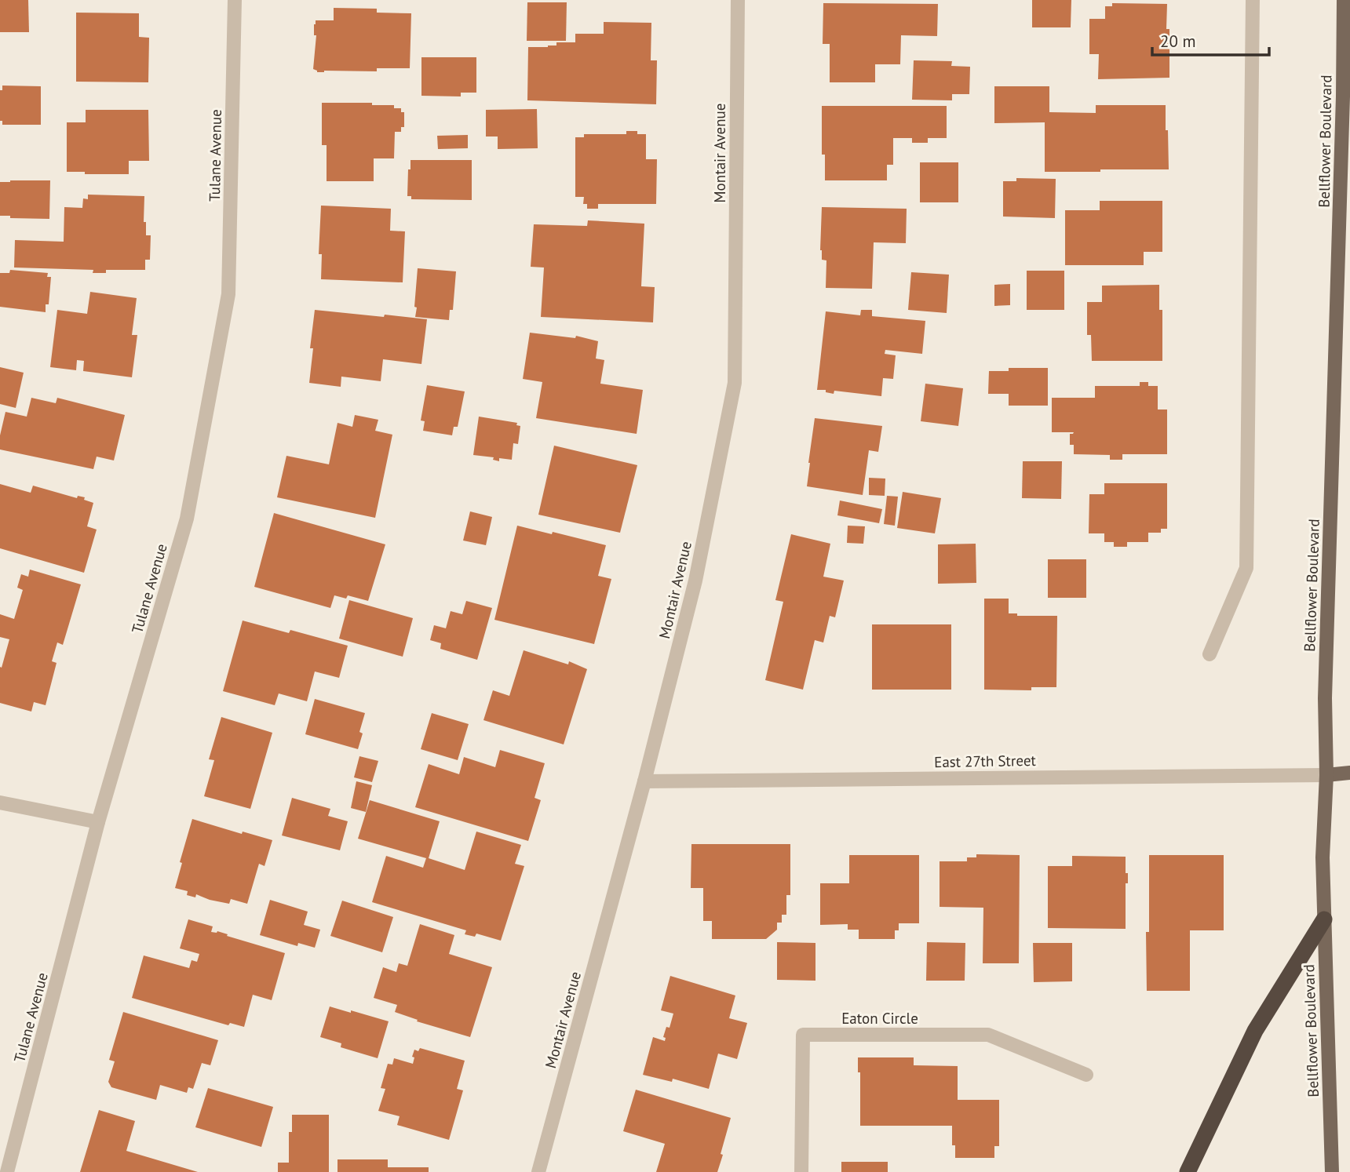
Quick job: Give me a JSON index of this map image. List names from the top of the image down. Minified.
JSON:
{"streets":{"main road":["Bellflower Boulevard"],"street":["Montair Avenue","Tulane Avenue","East 27th Street","Eaton Circle"]},"crossings":[["Bellflower Boulevard","East 27th Street"],["Montair Avenue","East 27th Street"]],"scale_bar":"20 m"}
